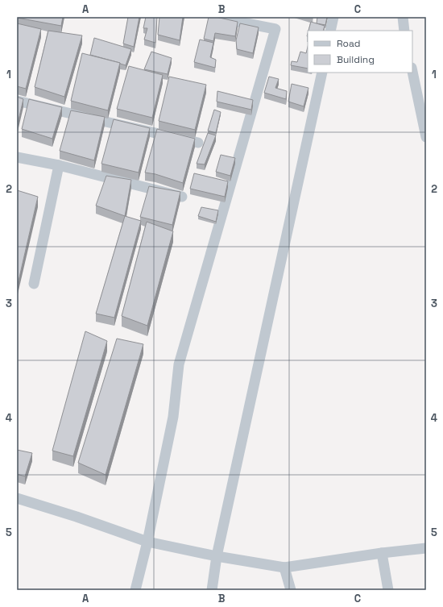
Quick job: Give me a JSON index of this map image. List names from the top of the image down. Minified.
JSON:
{"legend":["Road","Building"],"grid":{"columns":["A","B","C"],"rows":["1","2","3","4","5"]}}
